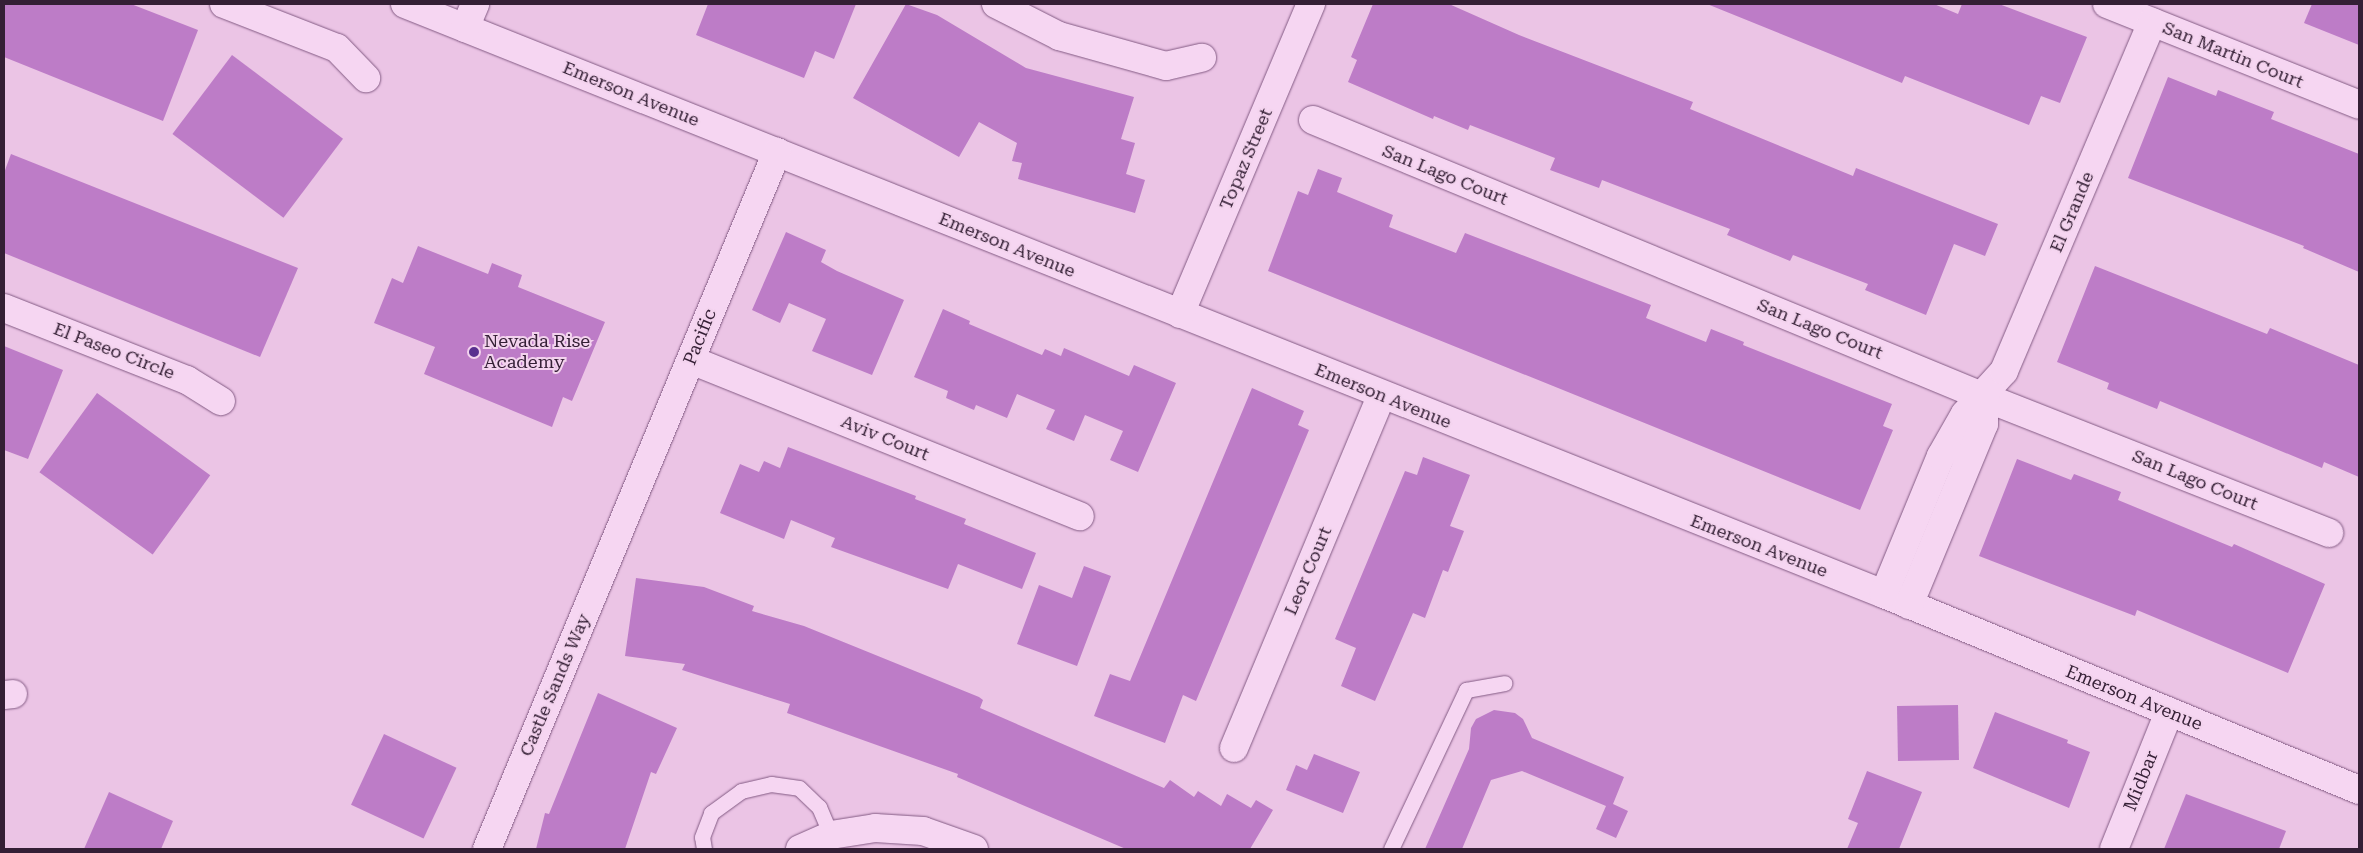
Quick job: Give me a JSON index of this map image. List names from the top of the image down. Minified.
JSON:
{"streets":{"street":["San Martin Court","Emerson Avenue","Topaz Street","San Lago Court","El Grande","Pacific","El Paseo Circle","Aviv Court","Leor Court","Castle Sands Way","Midbar"]},"crossings":[["San Martin Court","El Grande"],["Emerson Avenue","Topaz Street"],["Emerson Avenue","El Grande"],["Emerson Avenue","Pacific"],["Emerson Avenue","Leor Court"],["Emerson Avenue","Midbar"],["San Lago Court","El Grande"],["Pacific","Aviv Court"],["Pacific","Castle Sands Way"]],"places":["Nevada Rise Academy"]}
